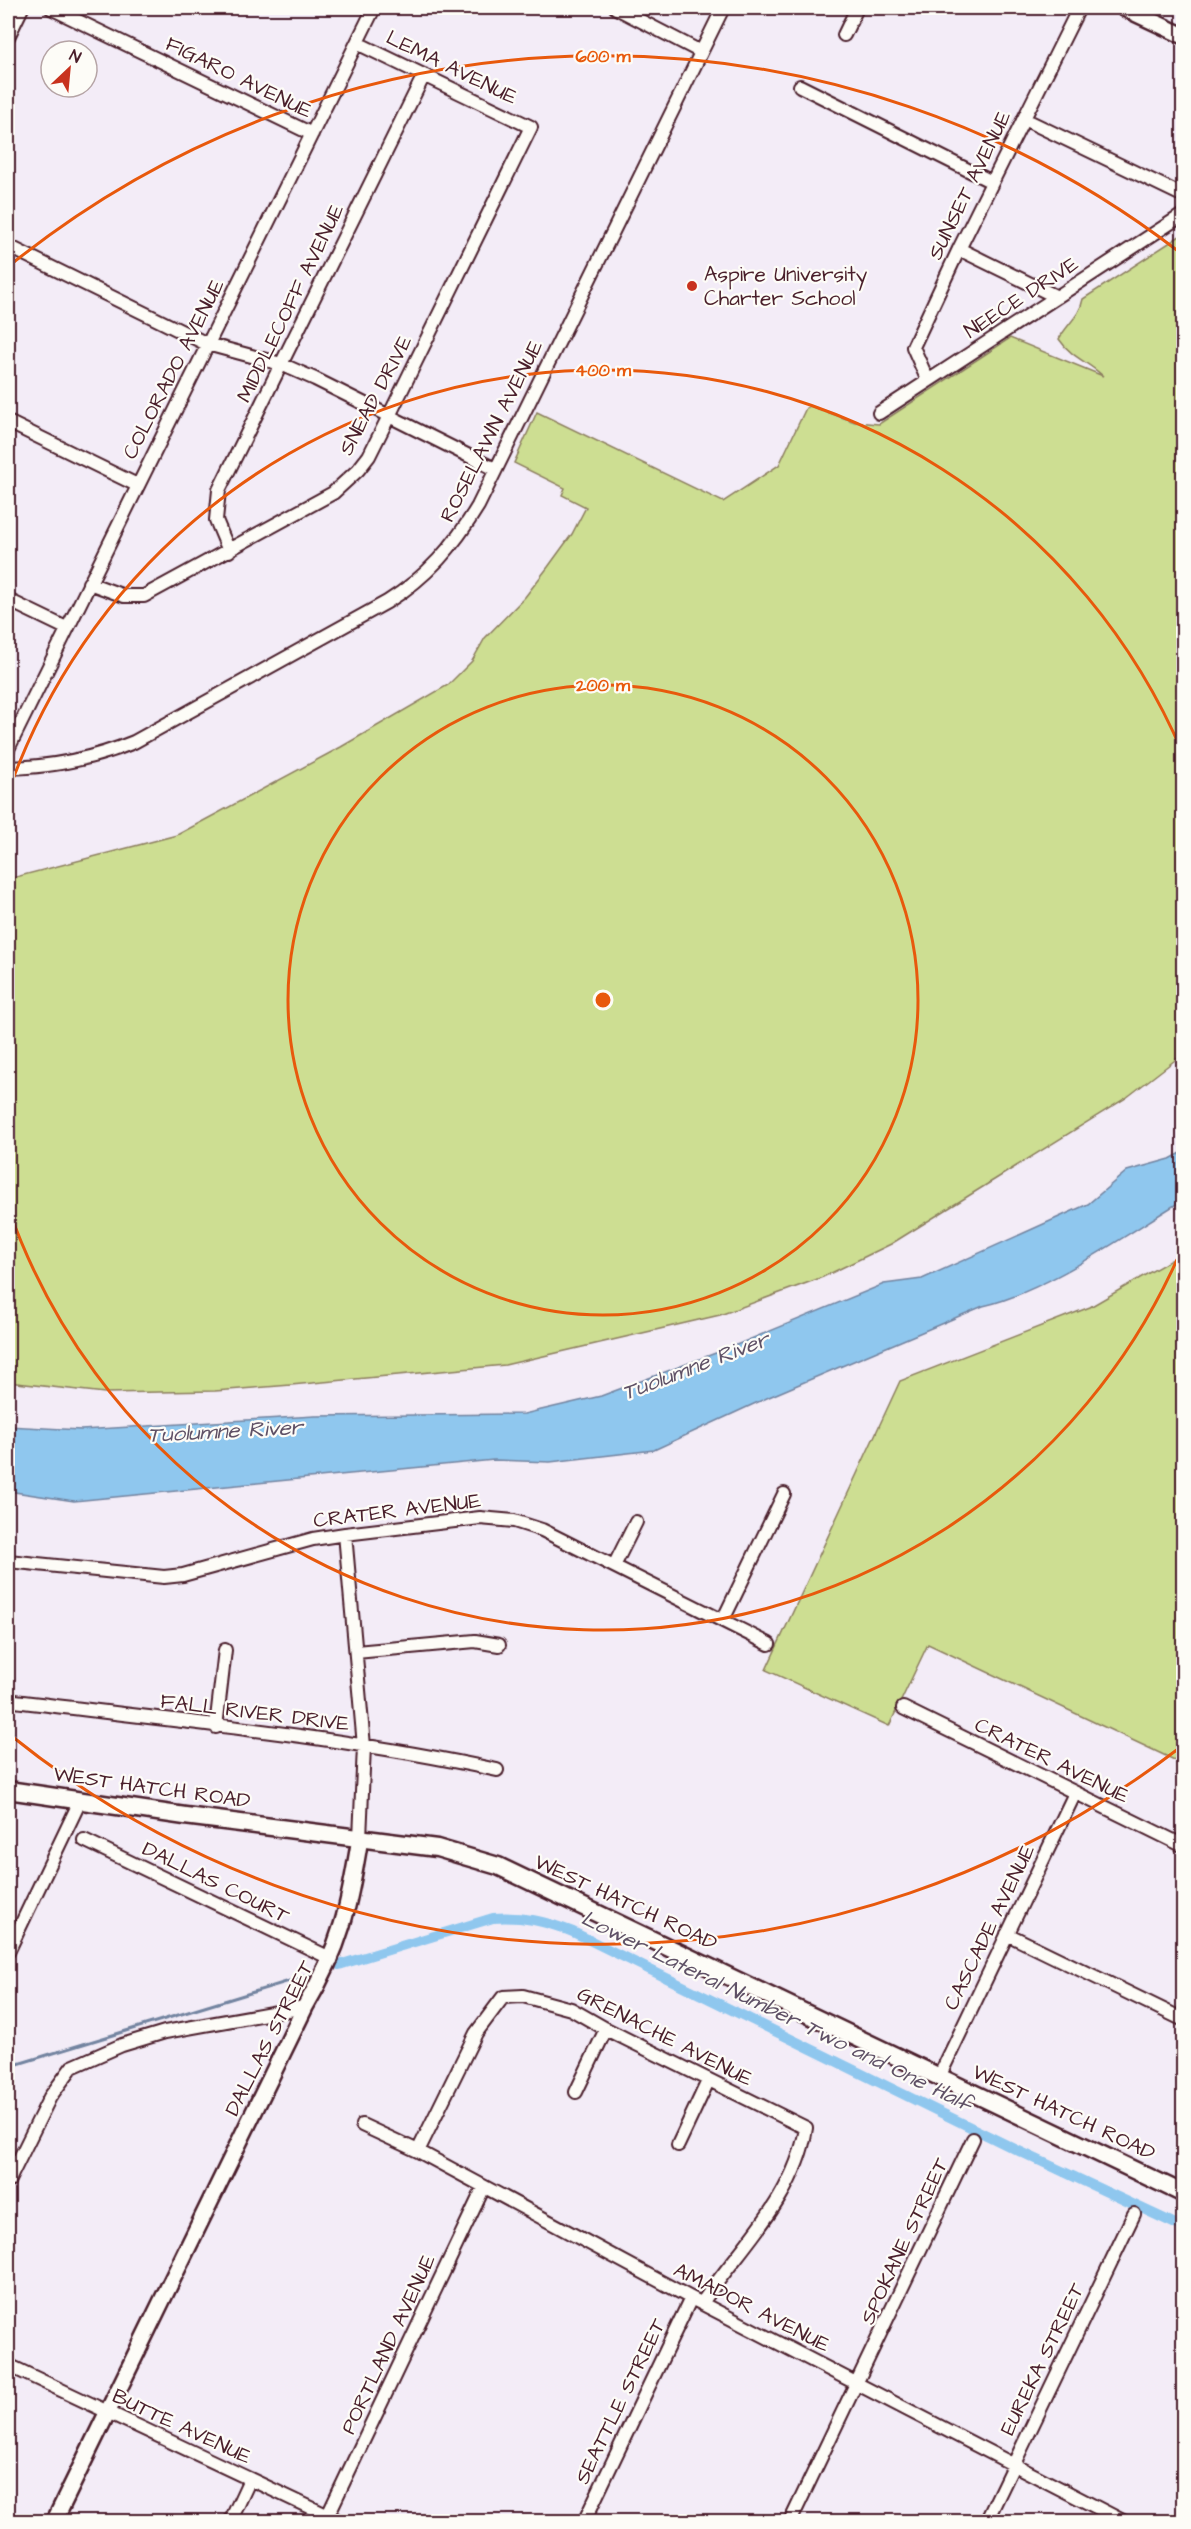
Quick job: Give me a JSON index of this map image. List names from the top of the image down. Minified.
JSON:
{"streets":{"main road":["WEST HATCH ROAD"],"street":["LEMA AVENUE","FIGARO AVENUE","SUNSET AVENUE","NEECE DRIVE","MIDDLECOFF AVENUE","COLORADO AVENUE","SNEAD DRIVE","ROSELAWN AVENUE","CRATER AVENUE","FALL RIVER DRIVE","DALLAS COURT","CASCADE AVENUE","GRENACHE AVENUE","DALLAS STREET","SPOKANE STREET","AMADOR AVENUE","PORTLAND AVENUE","EUREKA STREET","SEATTLE STREET","BUTTE AVENUE"]},"crossings":[["LEMA AVENUE","MIDDLECOFF AVENUE"],["LEMA AVENUE","COLORADO AVENUE"],["LEMA AVENUE","SNEAD DRIVE"],["FIGARO AVENUE","COLORADO AVENUE"],["SUNSET AVENUE","NEECE DRIVE"],["MIDDLECOFF AVENUE","SNEAD DRIVE"],["COLORADO AVENUE","SNEAD DRIVE"],["CRATER AVENUE","CASCADE AVENUE"],["CRATER AVENUE","DALLAS STREET"],["FALL RIVER DRIVE","DALLAS STREET"],["WEST HATCH ROAD","CASCADE AVENUE"],["WEST HATCH ROAD","DALLAS STREET"],["DALLAS COURT","DALLAS STREET"],["GRENACHE AVENUE","AMADOR AVENUE"],["GRENACHE AVENUE","SEATTLE STREET"],["DALLAS STREET","BUTTE AVENUE"],["SPOKANE STREET","AMADOR AVENUE"],["AMADOR AVENUE","PORTLAND AVENUE"],["AMADOR AVENUE","EUREKA STREET"],["AMADOR AVENUE","SEATTLE STREET"],["PORTLAND AVENUE","BUTTE AVENUE"]],"water":["Tuolumne River","Lower Lateral Number Two and One Half"],"places":["Aspire University Charter School"],"north":"top right","rings":["600 m","400 m","200 m"]}
